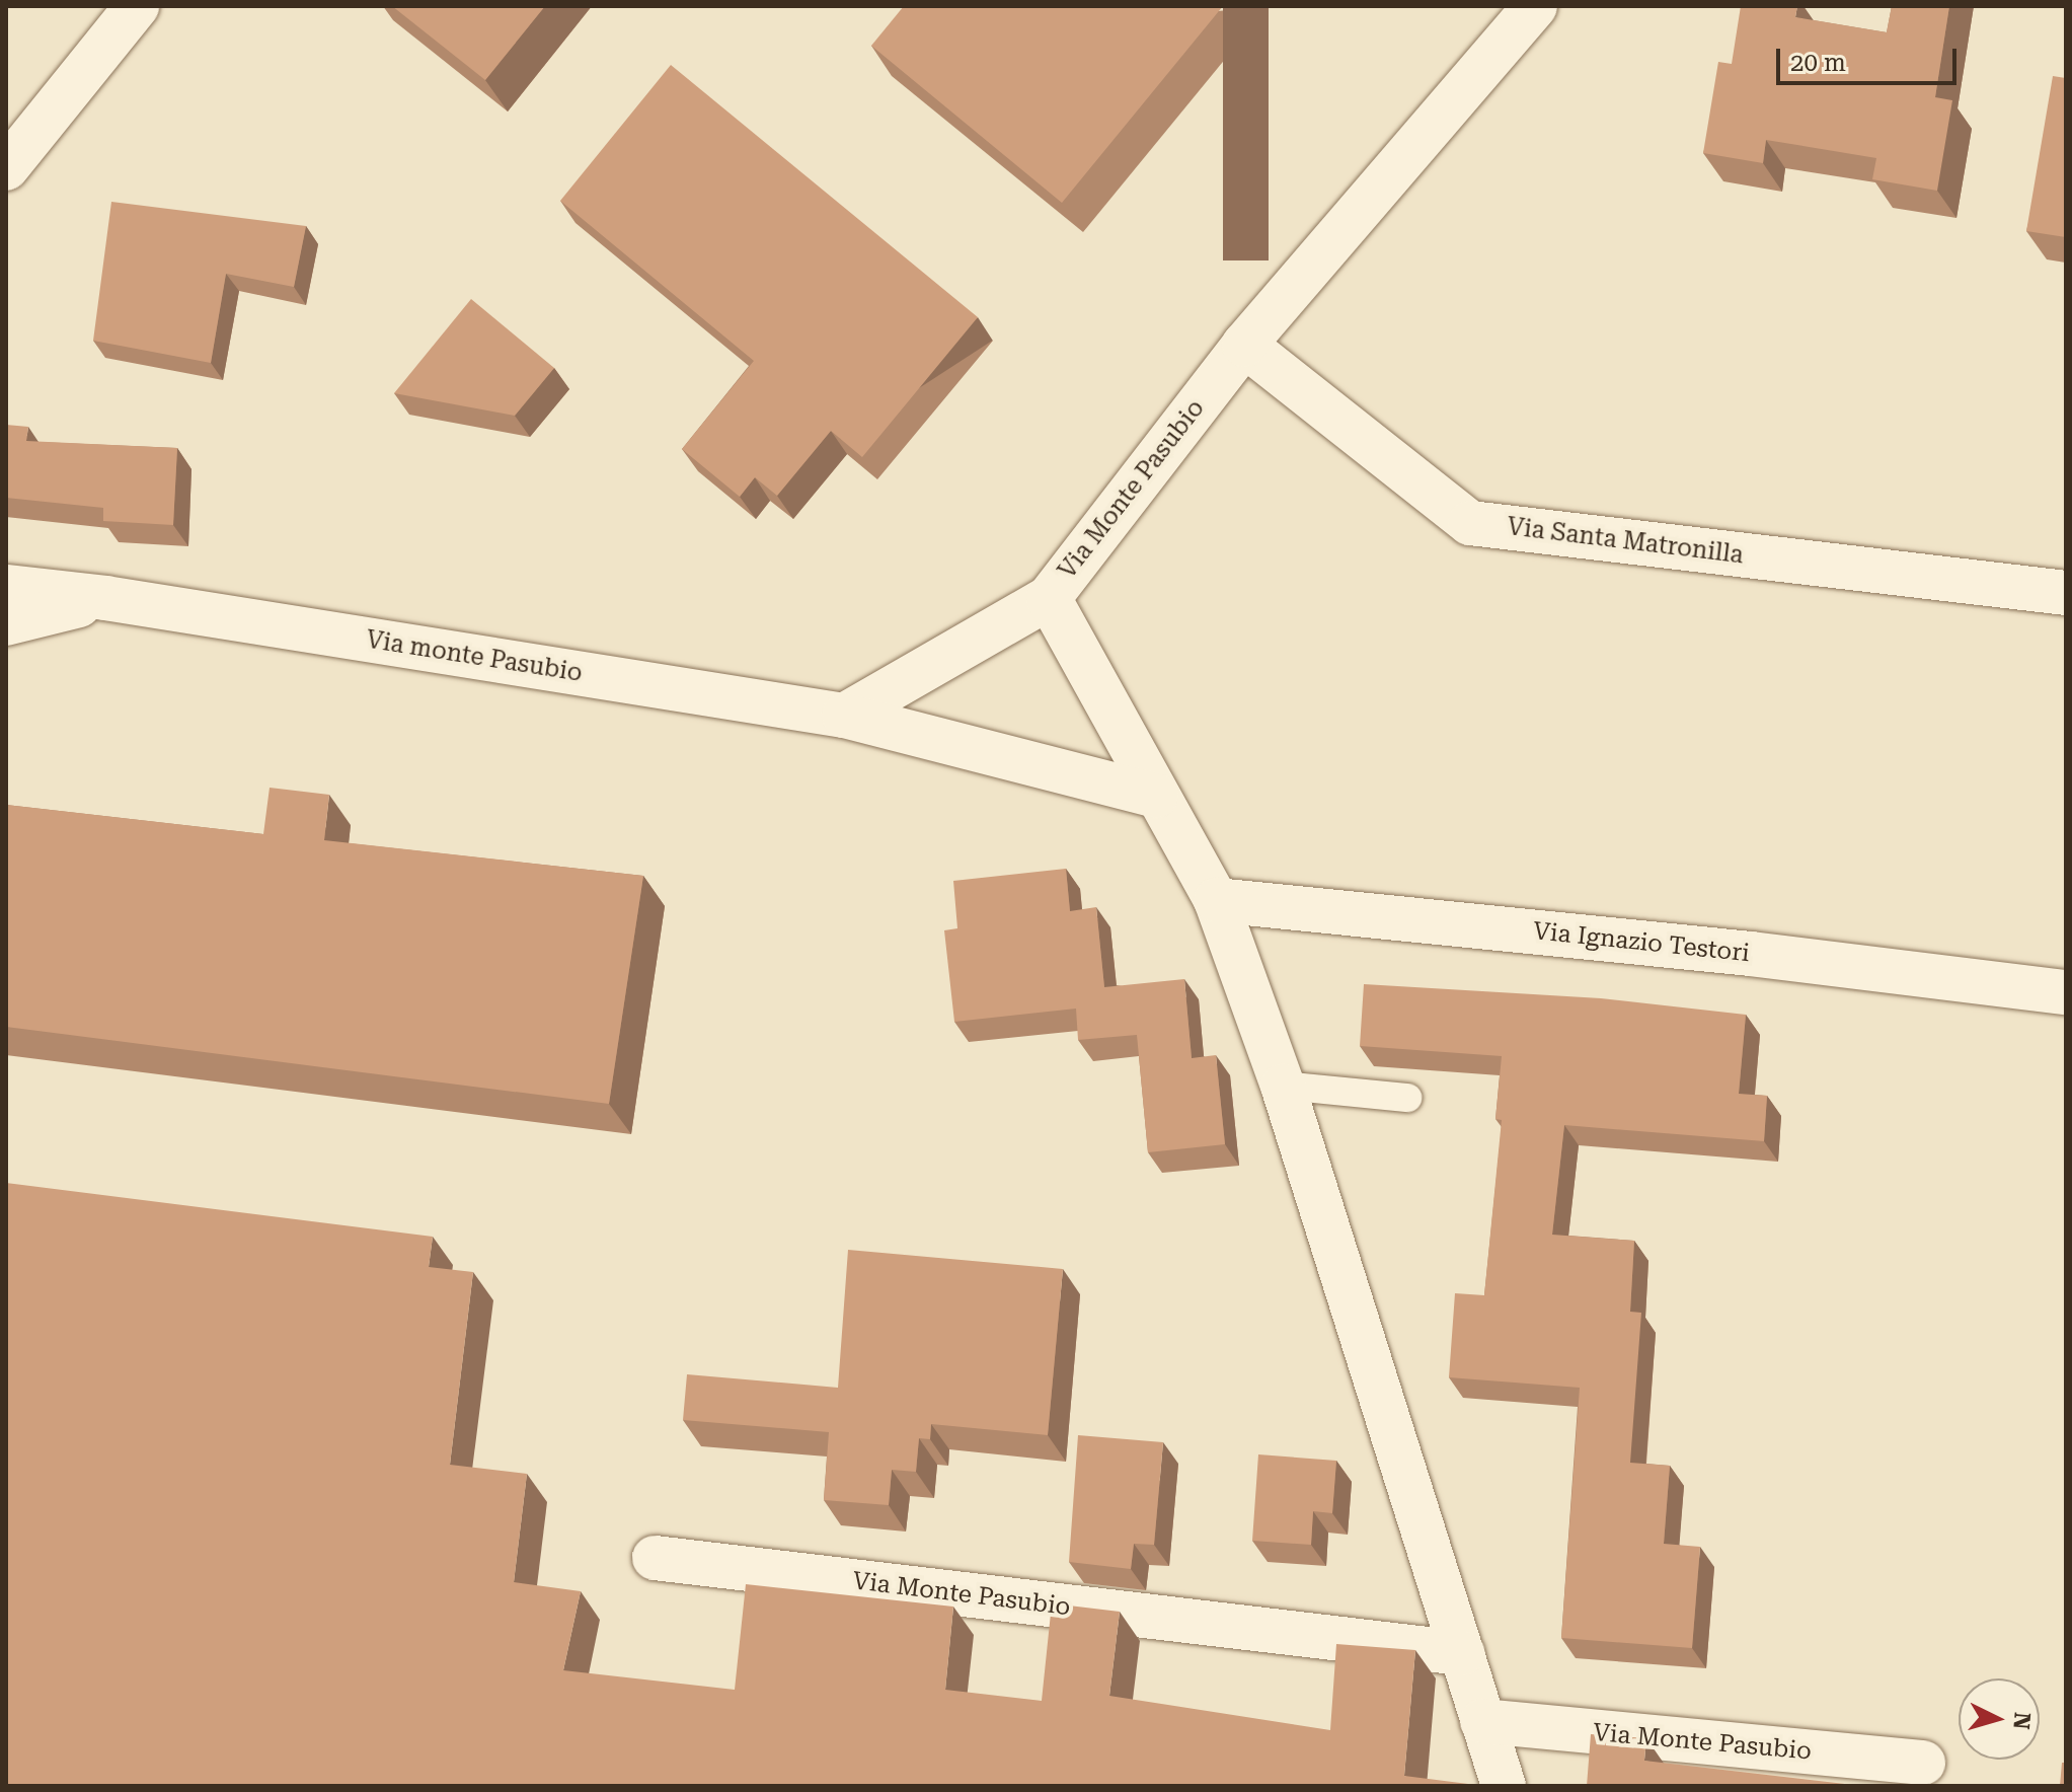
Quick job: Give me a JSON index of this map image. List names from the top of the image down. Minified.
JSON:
{"streets":{"street":["Via Monte Pasubio","Via Santa Matronilla","Via monte Pasubio","Via Ignazio Testori"]},"crossings":[["Via Monte Pasubio","Via Santa Matronilla"],["Via Monte Pasubio","Via monte Pasubio"],["Via Monte Pasubio","Via Ignazio Testori"]],"scale_bar":"20 m","north":"right"}
